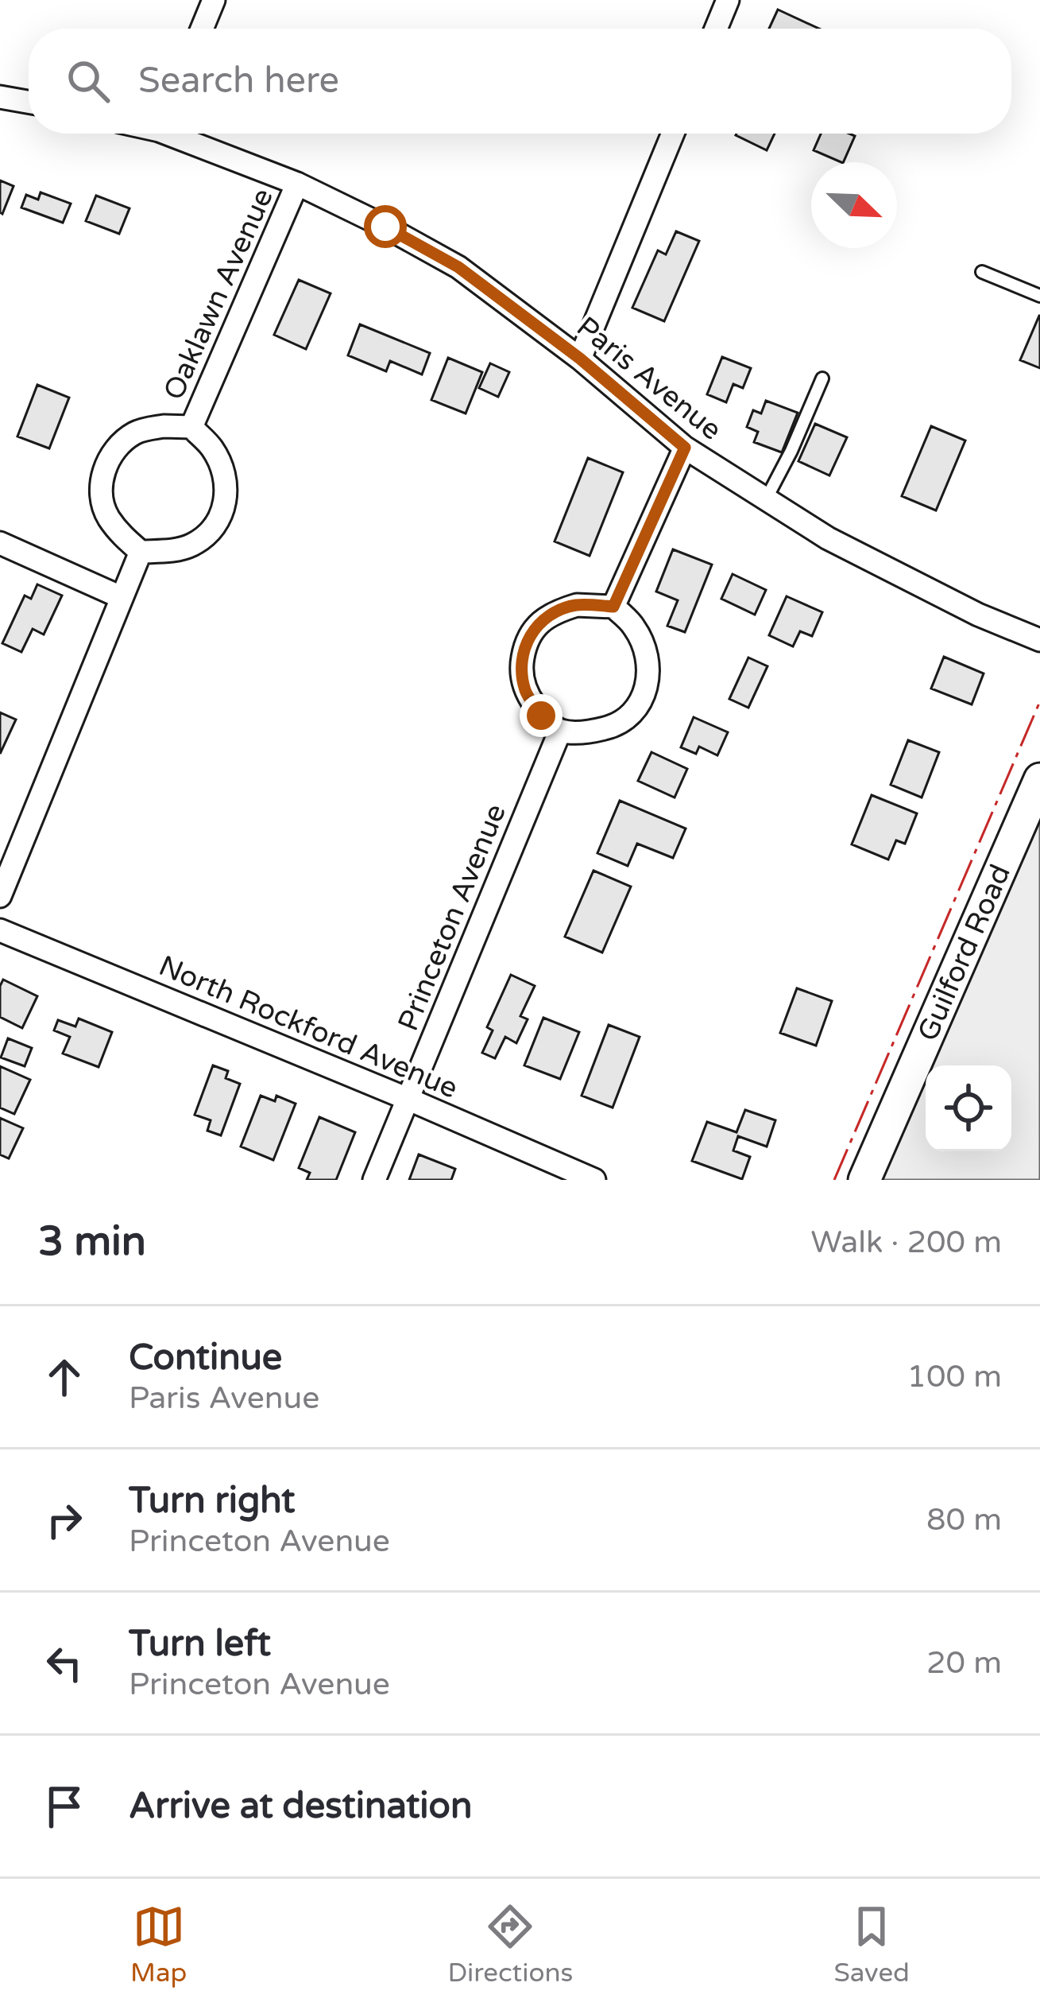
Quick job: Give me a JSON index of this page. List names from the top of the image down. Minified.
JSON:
{"streets":{"street":["Oaklawn Avenue","Paris Avenue","Princeton Avenue","Guilford Road","North Rockford Avenue"]},"crossings":[["Oaklawn Avenue","Paris Avenue"],["Princeton Avenue","North Rockford Avenue"]],"north":"bottom right","page":{"search":"Search here","heading":["3 min","Walk · 200 m"],"list":[["Continue","Paris Avenue","100 m"],["Turn right","Princeton Avenue","80 m"],["Turn left","Princeton Avenue","20 m"],"Arrive at destination"],"nav":["Map","Directions","Saved"]}}
